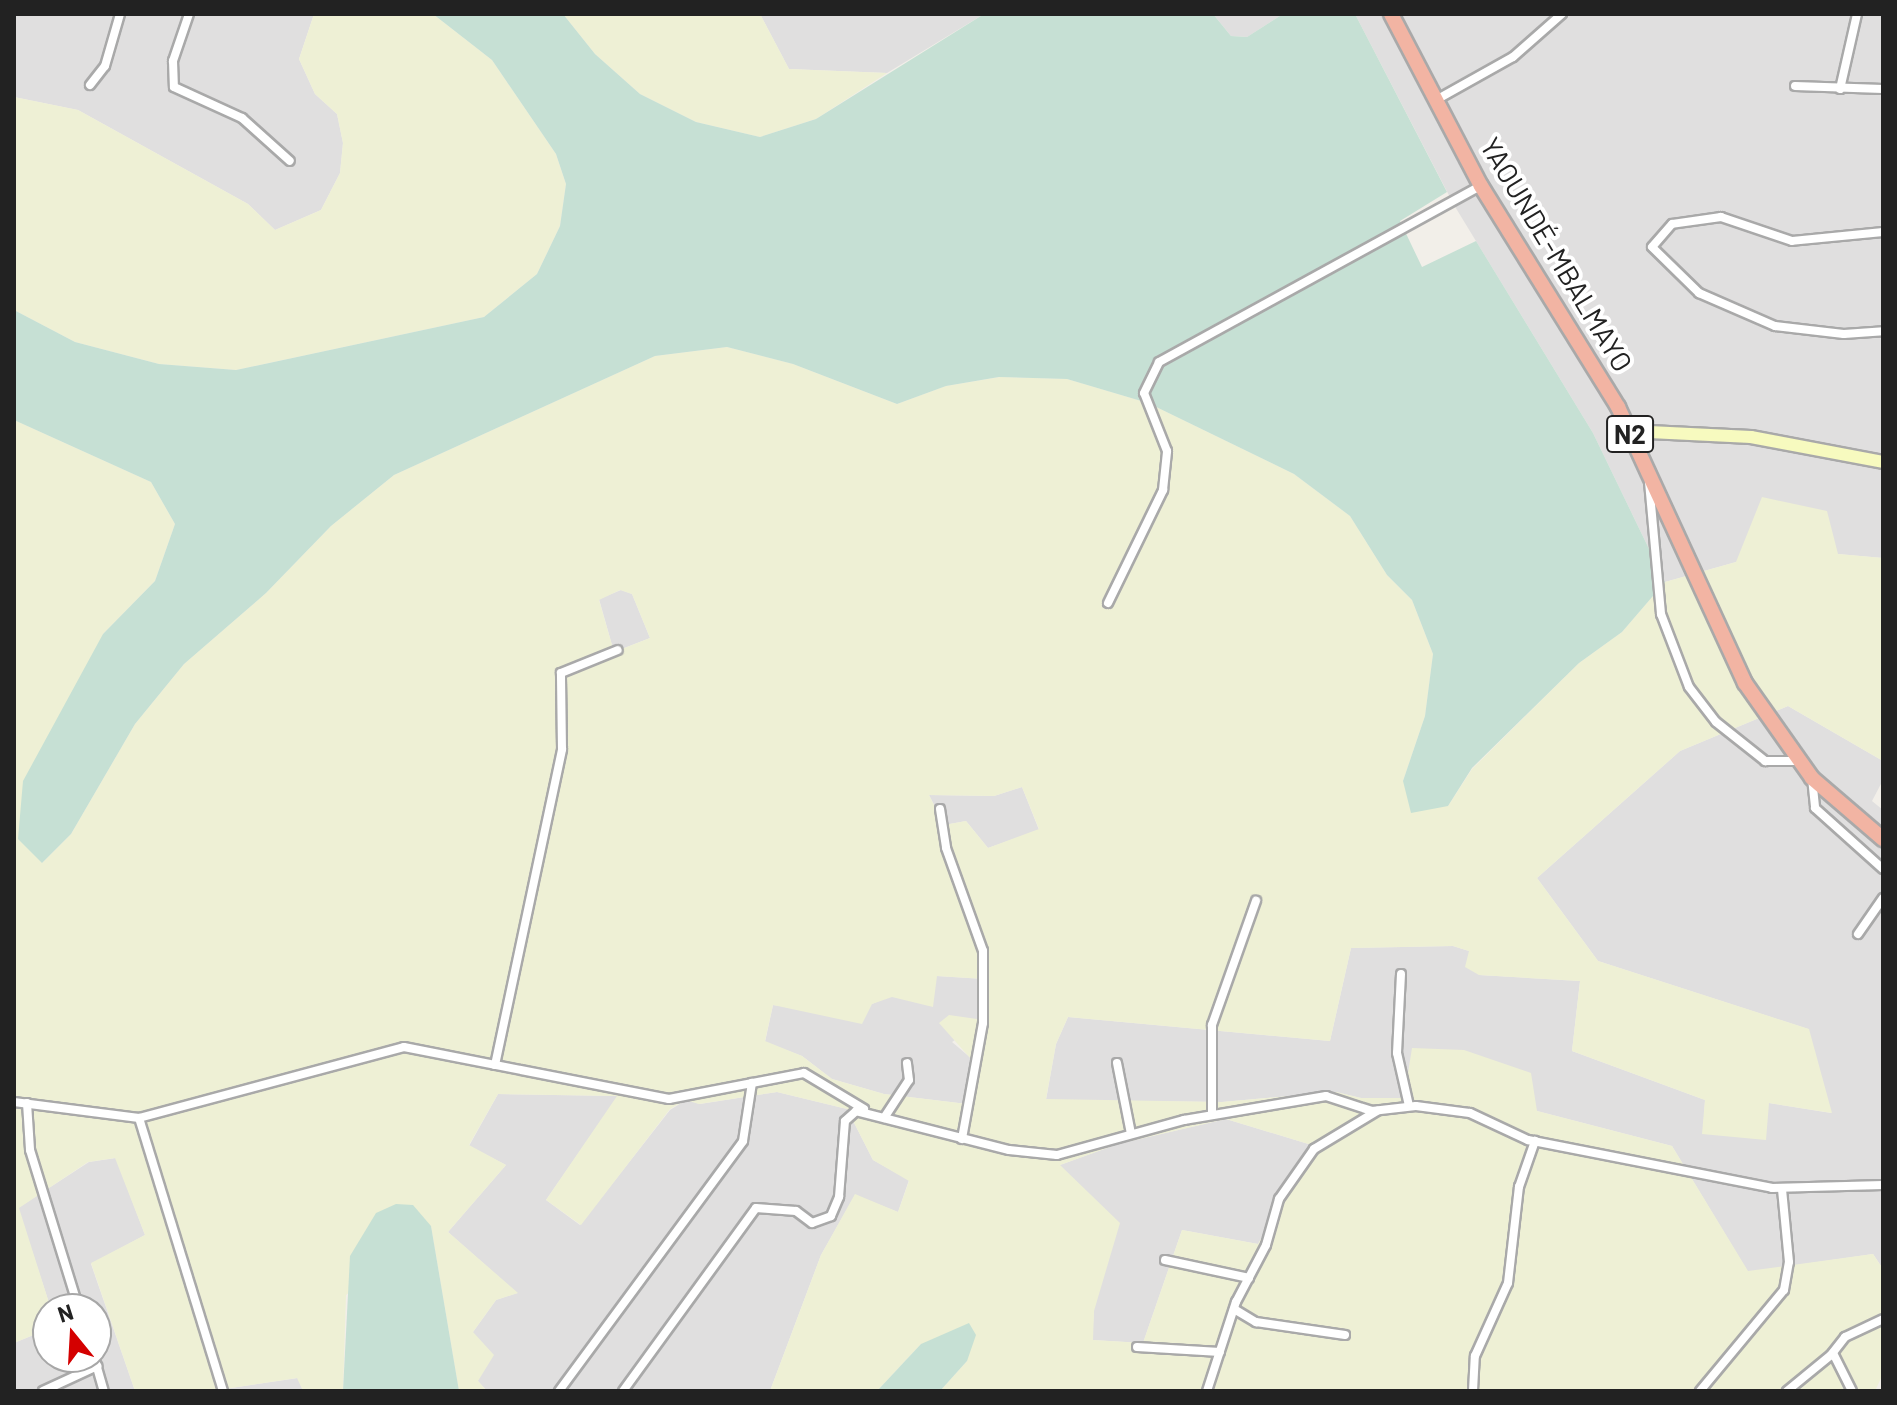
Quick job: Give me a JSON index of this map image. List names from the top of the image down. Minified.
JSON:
{"streets":{"highway":["YAOUNDÉ-MBALMAYO","N2"]},"north":"top"}
